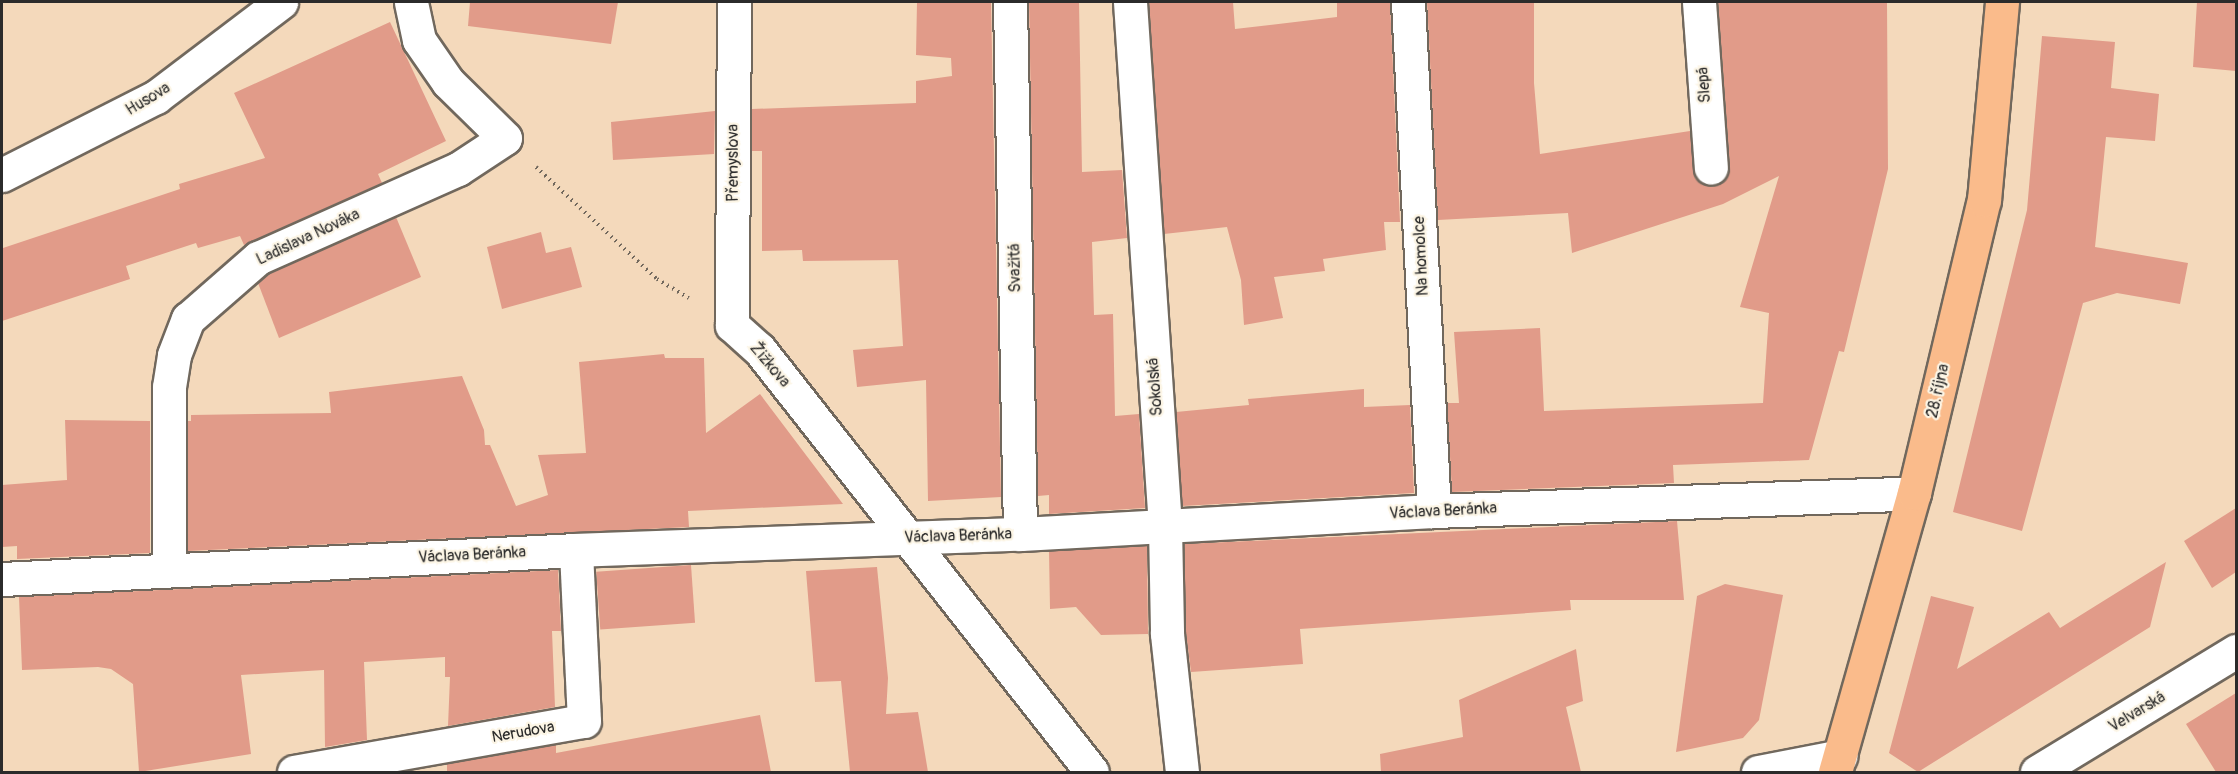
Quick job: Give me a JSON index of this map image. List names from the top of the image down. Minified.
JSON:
{"streets":{"main road":["28. října"],"street":["Slepá","Husova","Přemyslova","Ladislava Nováka","Na homolce","Svažitá","Žižkova","Sokolská","Václava Beránka","Velvarská","Nerudova"]},"crossings":[["Přemyslova","Žižkova"],["Ladislava Nováka","Václava Beránka"],["Na homolce","Václava Beránka"],["Svažitá","Václava Beránka"],["Žižkova","Václava Beránka"],["Sokolská","Václava Beránka"],["28. října","Václava Beránka"],["Václava Beránka","Nerudova"]]}
